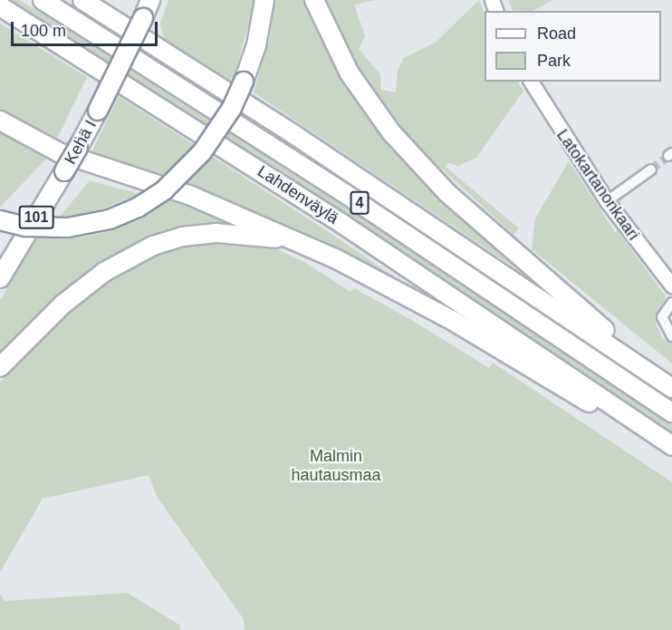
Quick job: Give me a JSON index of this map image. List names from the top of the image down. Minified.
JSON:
{"streets":{"highway":["Kehä I","Lahdenväylä","4","101"],"street":["Latokartanonkaari"]},"parks":["Malmin hautausmaa"],"legend":["Road","Park"],"scale_bar":"100 m"}
